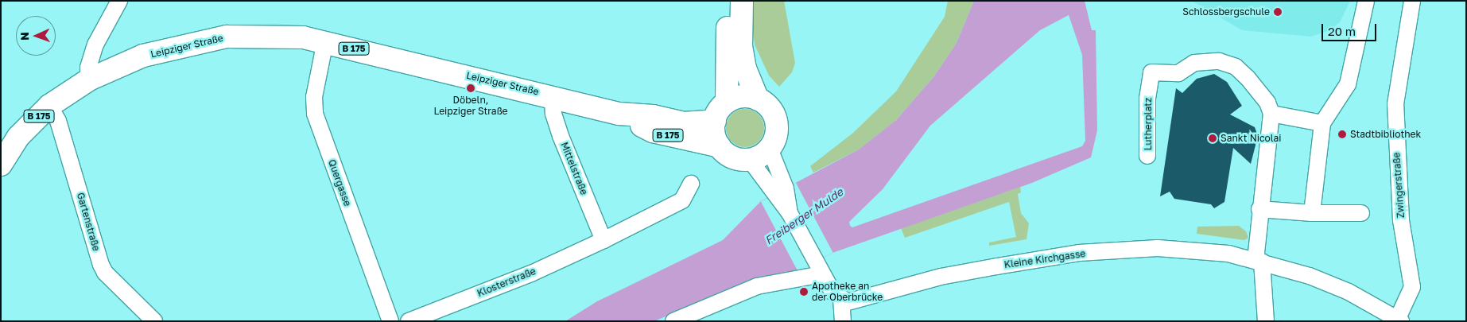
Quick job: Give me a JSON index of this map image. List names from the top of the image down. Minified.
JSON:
{"streets":{"main road":["Leipziger Straße","B 175"],"street":["Lutherplatz","Mittelstraße","Quergasse","Zwingerstraße","Gartenstraße","Kleine Kirchgasse","Klosterstraße"]},"crossings":[["Leipziger Straße","Mittelstraße"],["Leipziger Straße","Quergasse"],["Leipziger Straße","Gartenstraße"],["Mittelstraße","Klosterstraße"],["Zwingerstraße","Kleine Kirchgasse"]],"water":["Freiberger Mulde"],"places":["Schlossbergschule","Döbeln, Leipziger Straße","Stadtbibliothek","Sankt Nicolai","Apotheke an der Oberbrücke"],"scale_bar":"20 m","north":"left"}
